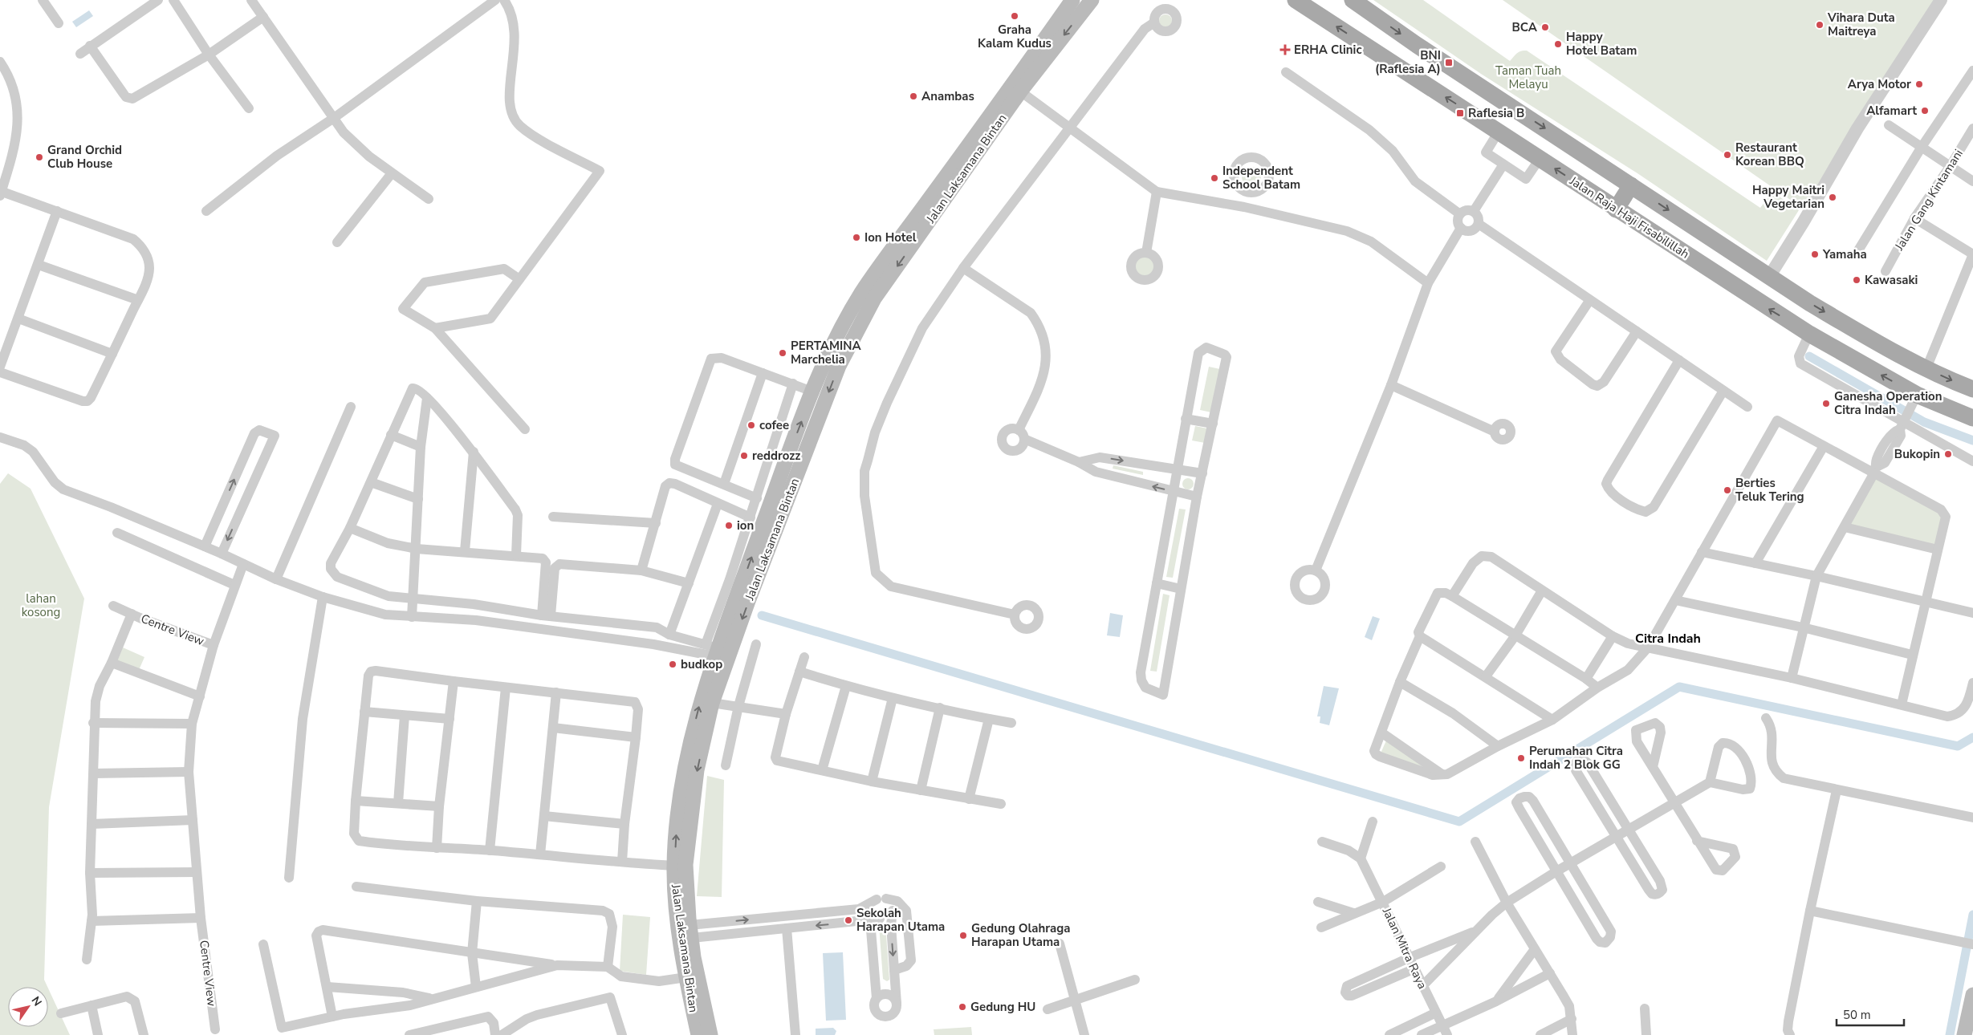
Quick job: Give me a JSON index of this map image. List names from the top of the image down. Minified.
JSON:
{"streets":{"main road":["Jalan Laksamana Bintan","Jalan Raja Haji Fisabilillah"],"street":["Jalan Gang Kintamani","Centre View","Jalan Mitra Raya"]},"districts":["Citra Indah"],"parks":["Taman Tuah Melayu","lahan kosong"],"places":{"other":["Graha Kalam Kudus","Vihara Duta Maitreya","BCA","Happy Hotel Batam","Arya Motor","Anambas","Alfamart","Restaurant Korean BBQ","Grand Orchid Club House","Independent School Batam","Happy Maitri Vegetarian","Ion Hotel","Yamaha","Kawasaki","PERTAMINA Marchelia","Ganesha Operation Citra Indah","cofee","Bukopin","reddrozz","Berties Teluk Tering","ion","budkop","Perumahan Citra Indah 2 Blok GG","Sekolah Harapan Utama","Gedung Olahraga Harapan Utama","Gedung HU"],"health":["ERHA Clinic"],"transit":["BNI (Raflesia A)","Raflesia B"]},"scale_bar":"50 m","north":"top right"}
